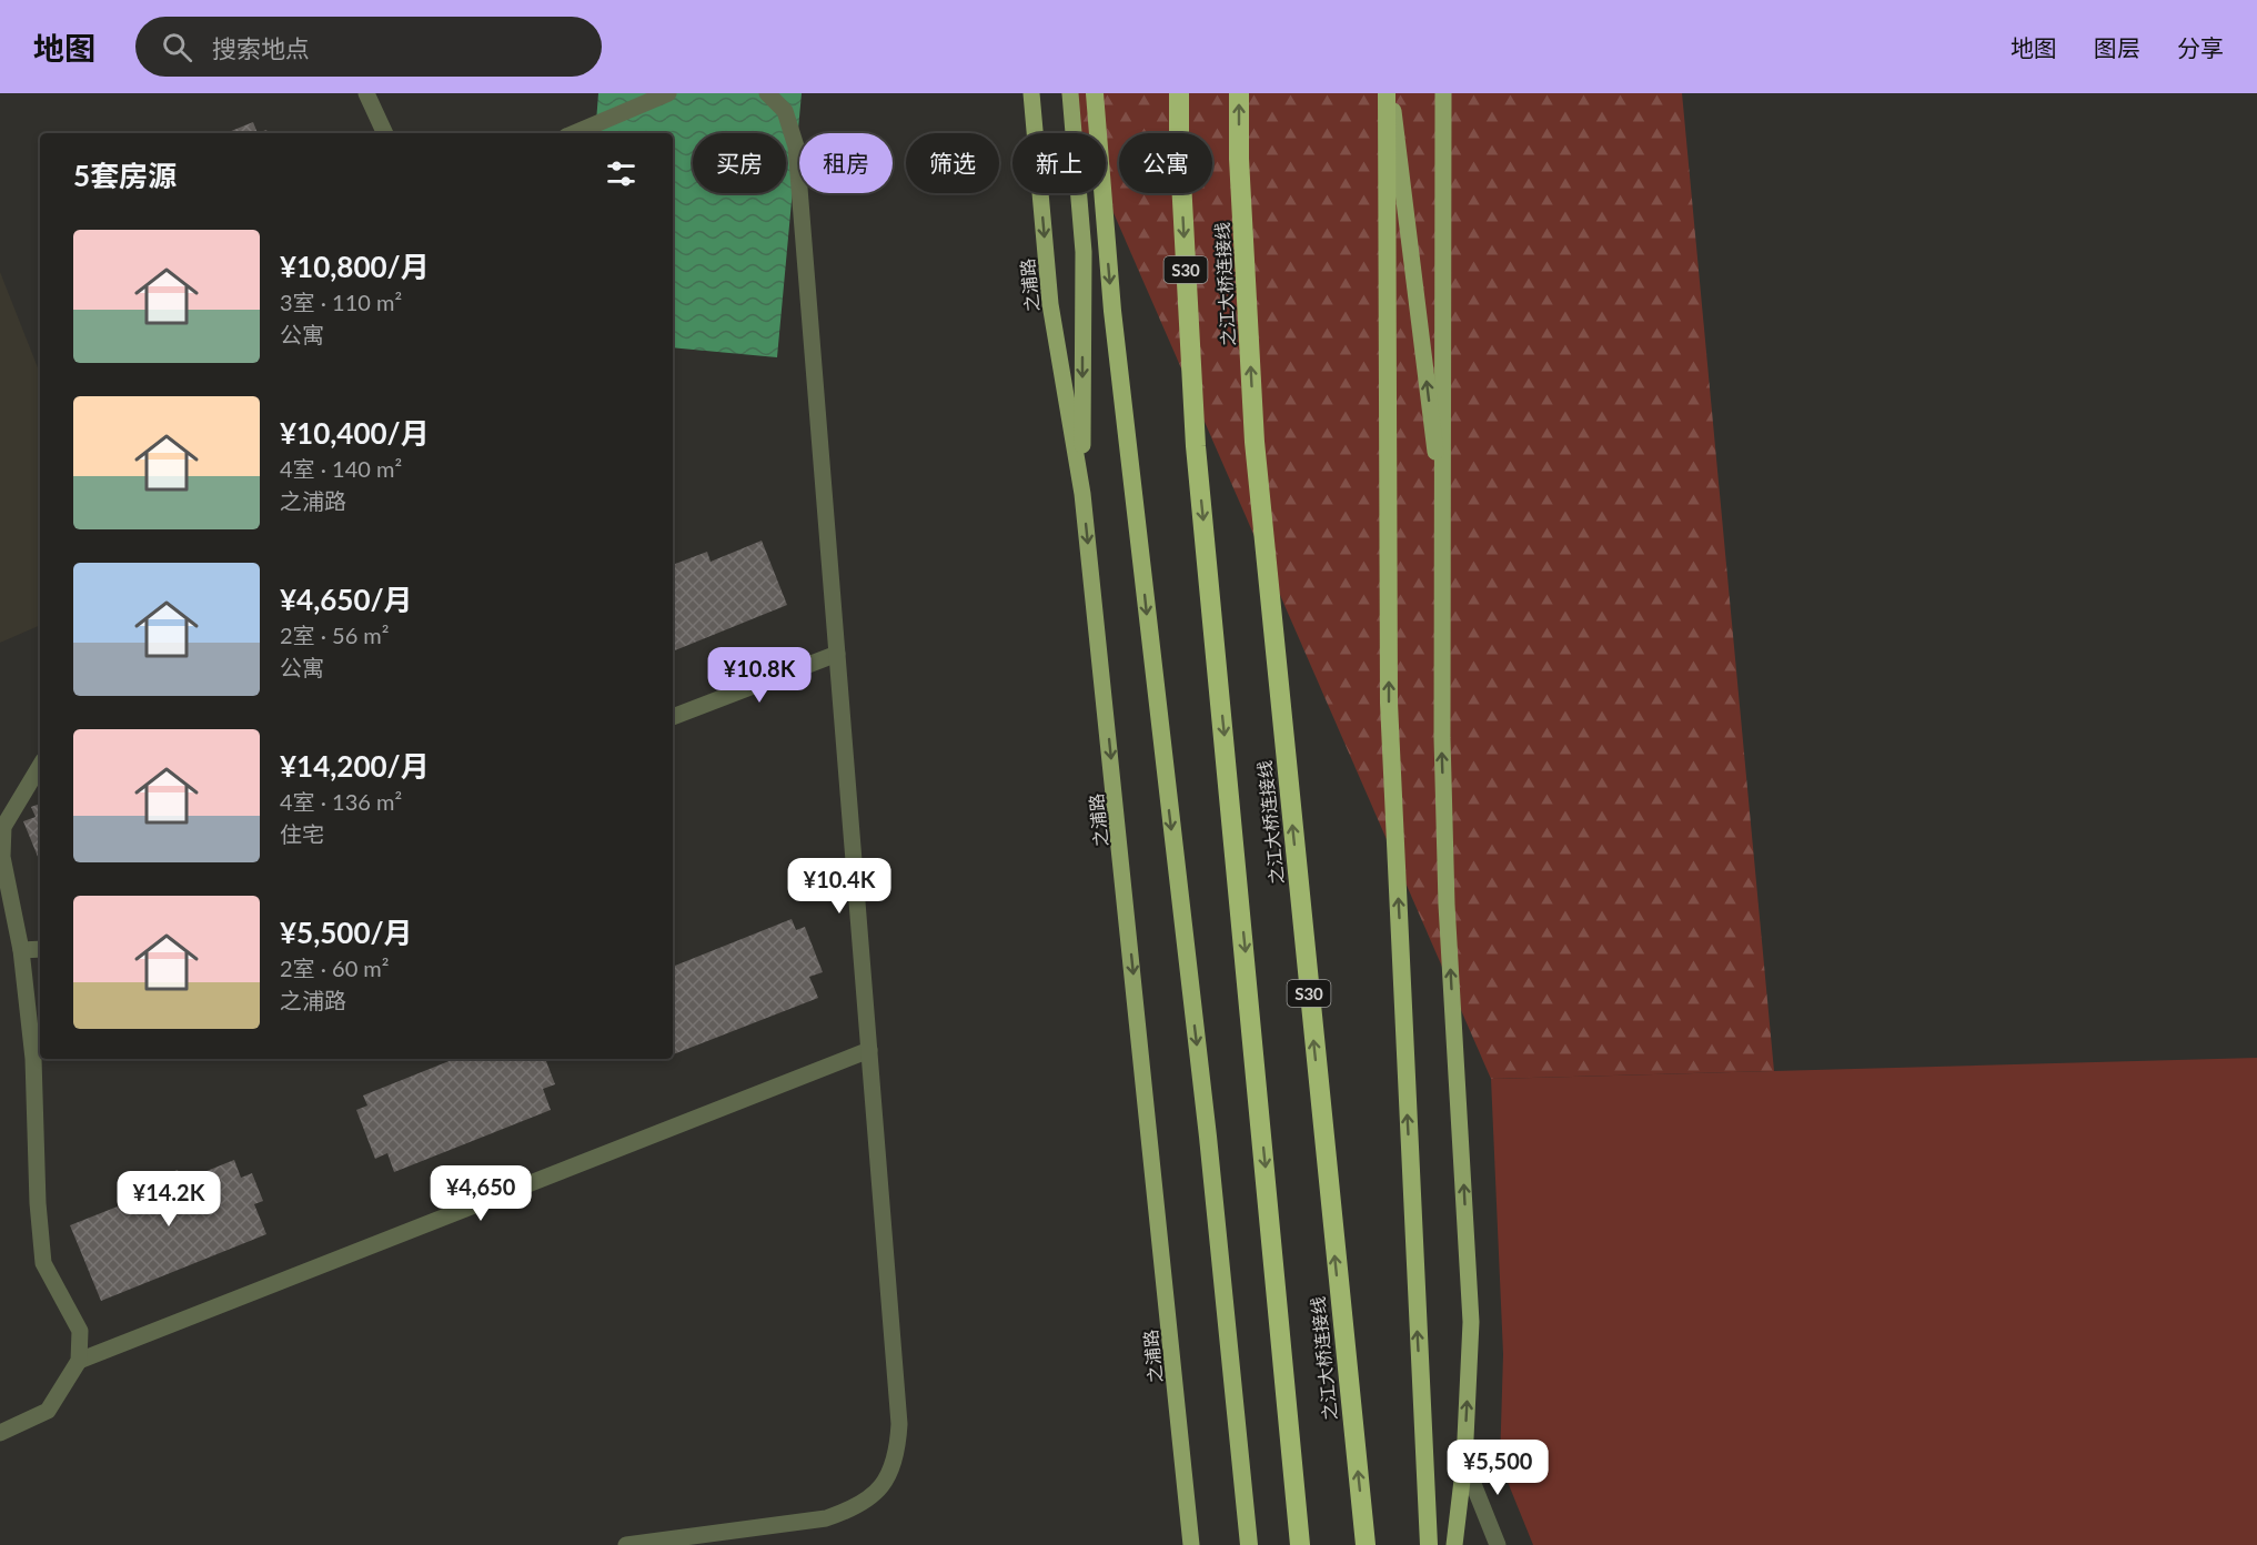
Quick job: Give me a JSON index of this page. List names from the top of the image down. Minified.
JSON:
{"streets":{"highway":["S30","之江大桥连接线"],"main road":["之浦路"]},"one_way":["之浦路"],"page":{"header":"地图","search":"搜索地点","nav":["地图","图层","分享"],"chip":["买房","租房","筛选","新上","公寓"],"heading":"5套房源","list":[{"name":"¥10,800/月","note":"3室 · 110 m² · 公寓"},{"name":"¥10,400/月","note":"4室 · 140 m² · 之浦路"},{"name":"¥4,650/月","note":"2室 · 56 m² · 公寓"},{"name":"¥14,200/月","note":"4室 · 136 m² · 住宅"},{"name":"¥5,500/月","note":"2室 · 60 m² · 之浦路"}],"price":["¥10.8K","¥10.4K","¥4,650","¥14.2K","¥5,500"]}}
